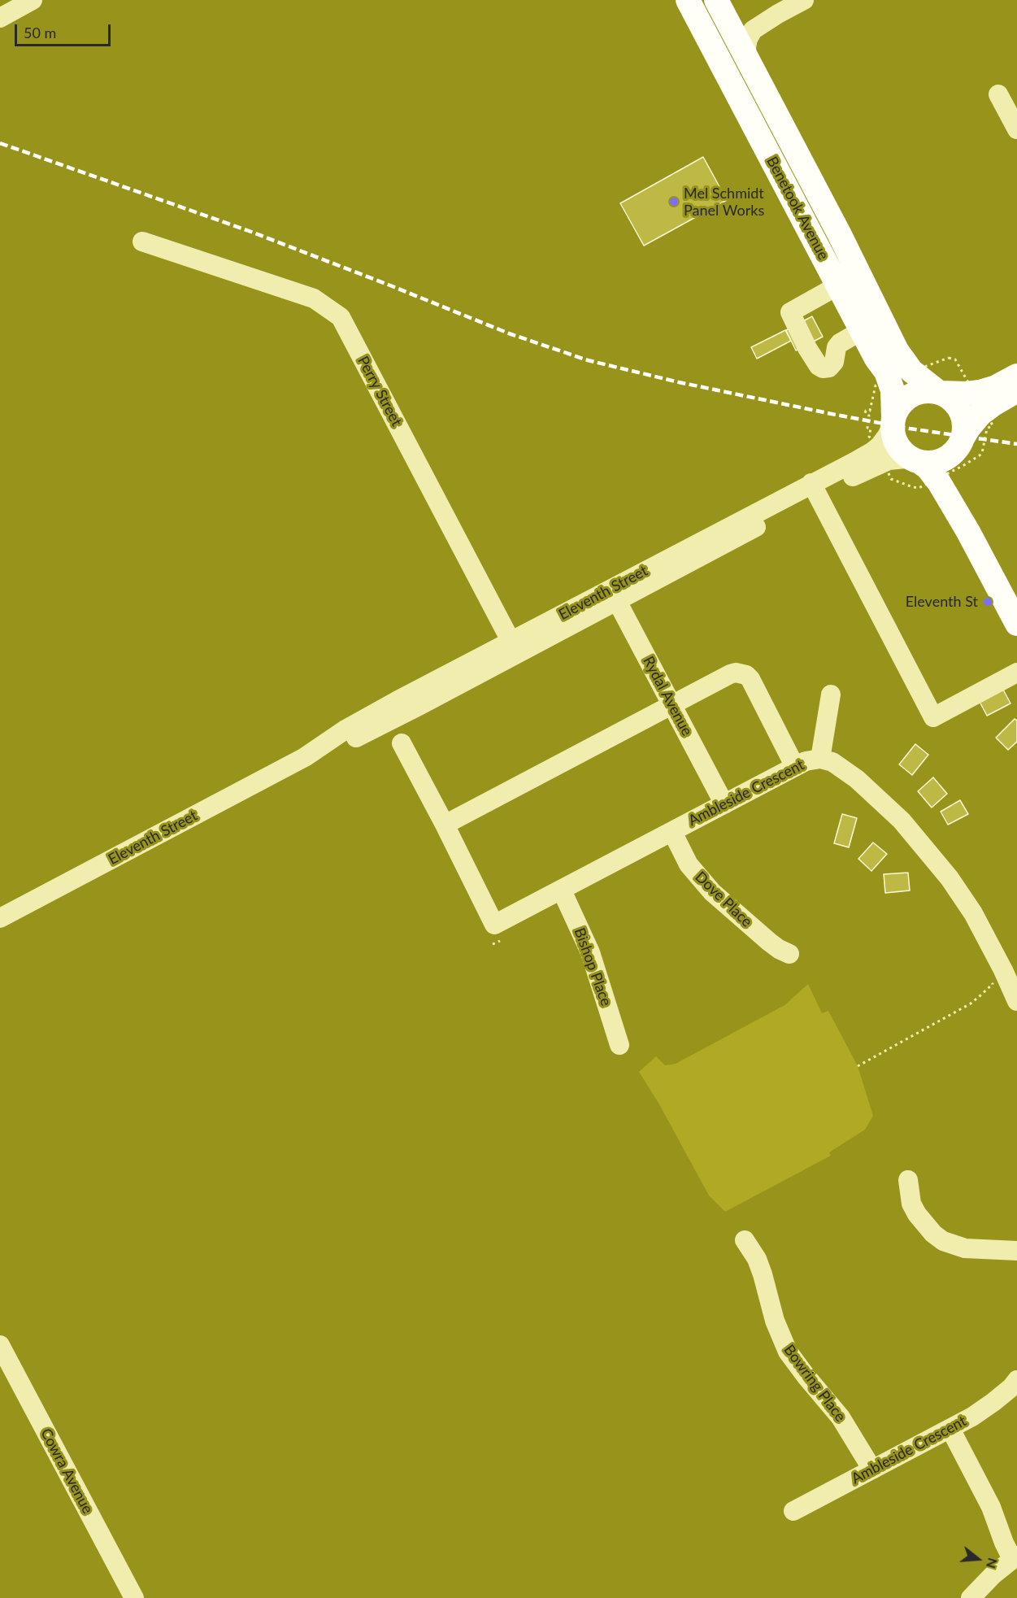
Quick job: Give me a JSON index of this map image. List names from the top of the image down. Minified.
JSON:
{"streets":{"main road":["Benetook Avenue"],"street":["Perry Street","Eleventh Street","Rydal Avenue","Ambleside Crescent","Dove Place","Bishop Place","Bowring Place","Cowra Avenue"]},"crossings":[["Benetook Avenue","Eleventh Street"],["Perry Street","Eleventh Street"],["Eleventh Street","Rydal Avenue"],["Rydal Avenue","Ambleside Crescent"],["Ambleside Crescent","Dove Place"],["Ambleside Crescent","Bishop Place"],["Ambleside Crescent","Bowring Place"]],"places":["Mel Schmidt Panel Works","Eleventh St"],"scale_bar":"50 m","north":"right"}
